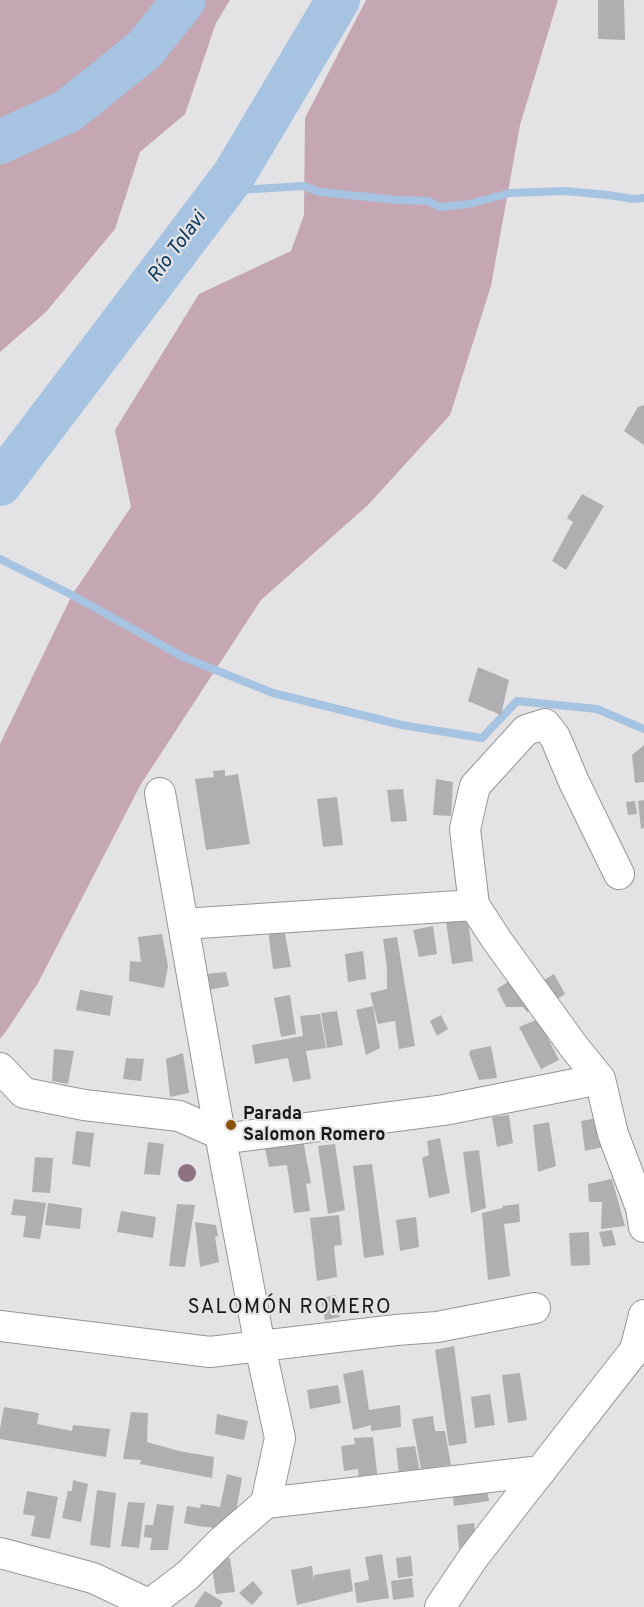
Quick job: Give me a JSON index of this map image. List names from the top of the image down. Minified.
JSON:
{"districts":["SALOMÓN ROMERO"],"water":["Río Tolavi"],"places":["Parada Salomon Romero"]}
